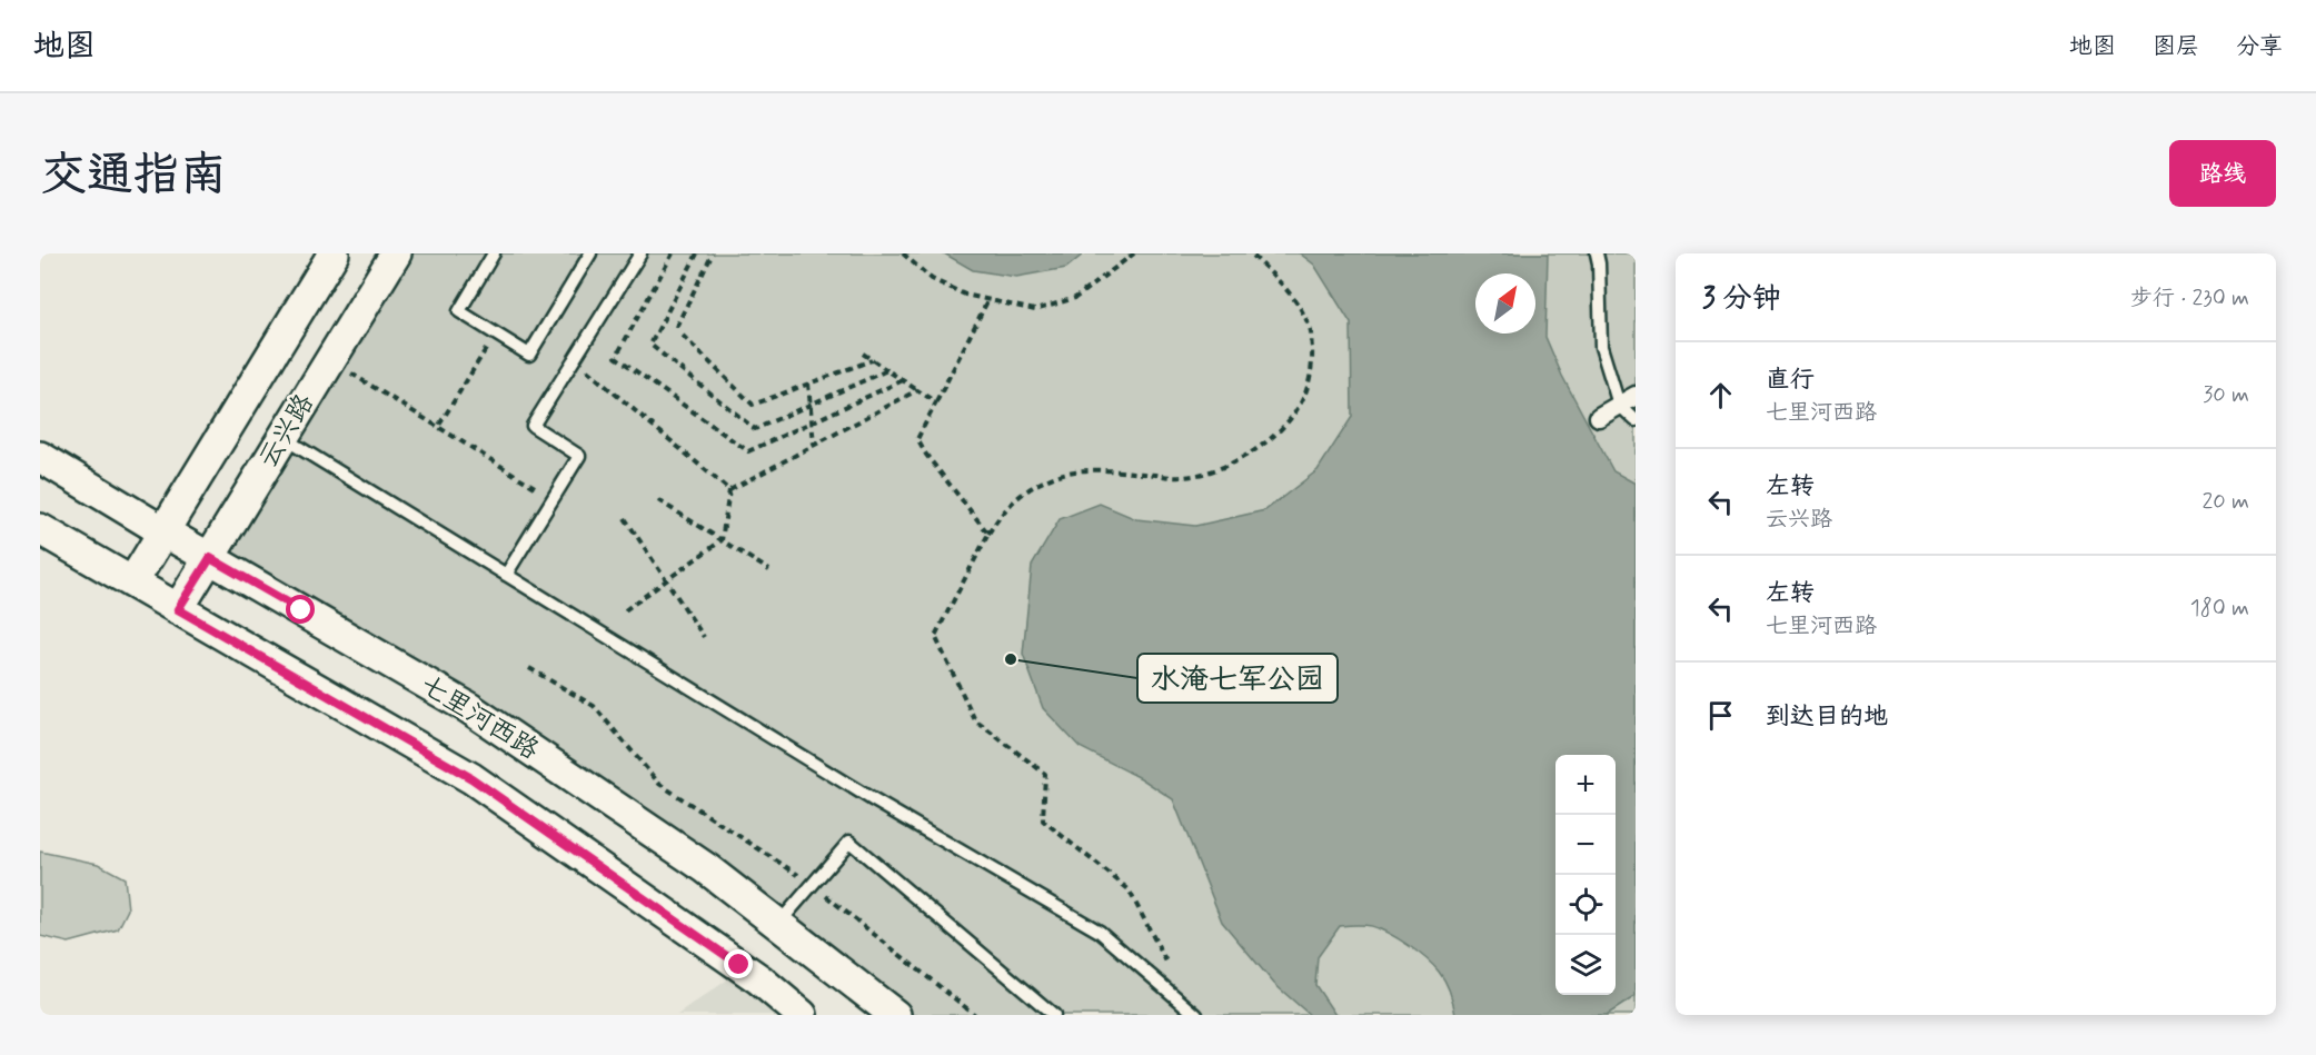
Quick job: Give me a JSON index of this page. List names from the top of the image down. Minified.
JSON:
{"streets":{"street":["云兴路","七里河西路"]},"crossings":[["云兴路","七里河西路"]],"places":["水淹七军公园"],"north":"top right","page":{"header":"地图","nav":["地图","图层","分享"],"buttons":"路线","title":"交通指南","heading":["3 分钟","步行 · 230 m"],"list":[["直行","七里河西路","30 m"],["左转","云兴路","20 m"],["左转","七里河西路","180 m"],"到达目的地"],"map_buttons":["+","−"]}}
